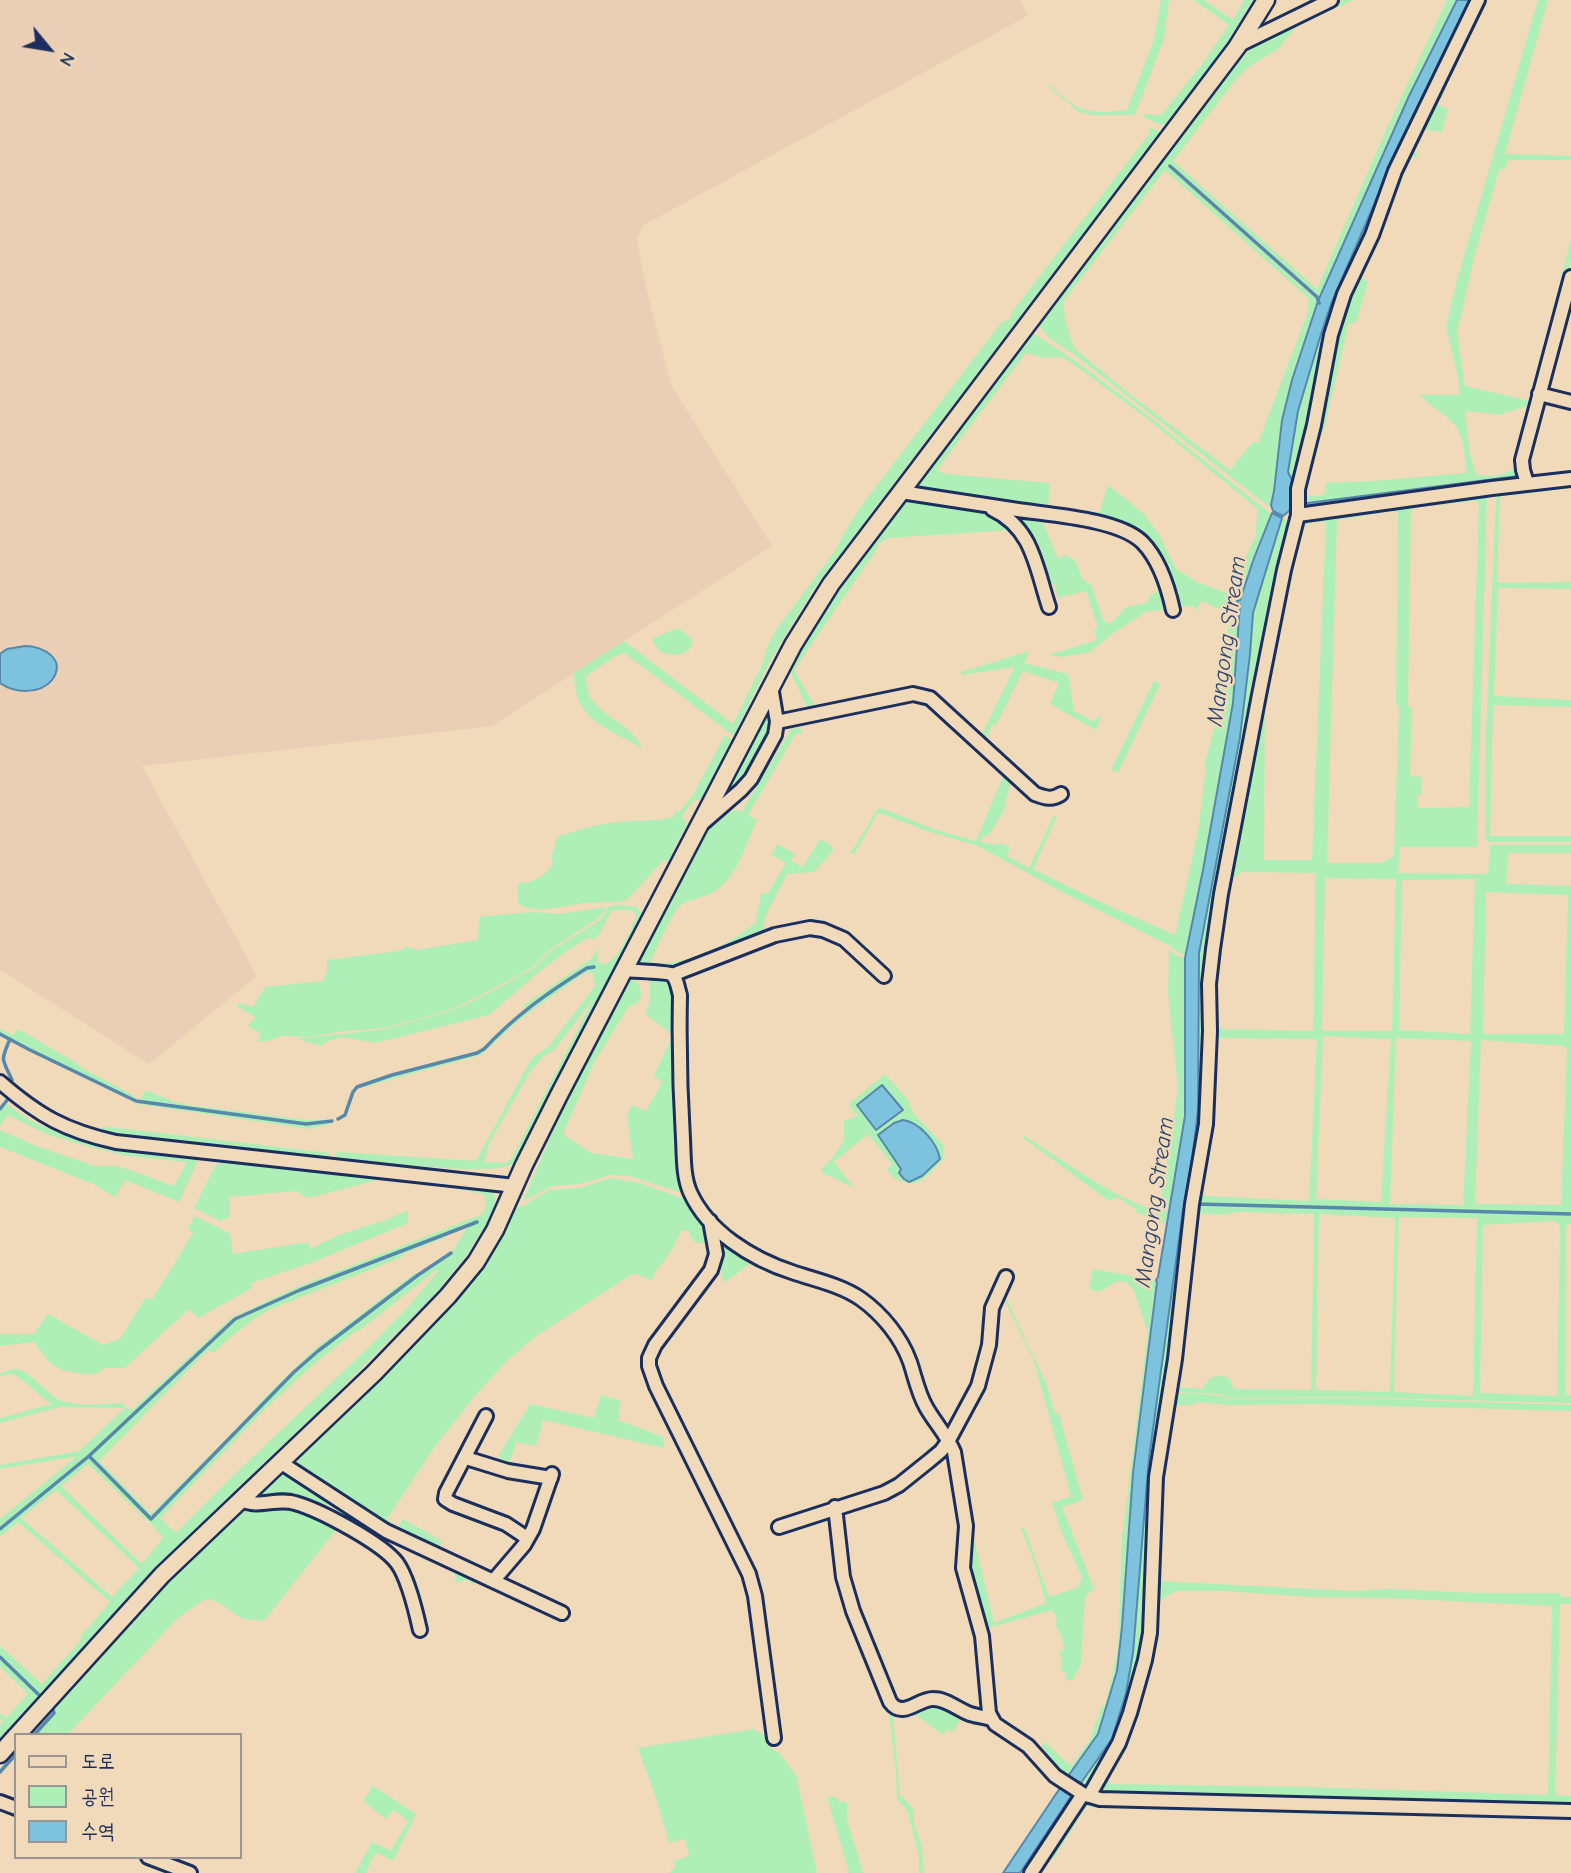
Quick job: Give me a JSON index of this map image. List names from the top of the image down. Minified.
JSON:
{"water":["Mangong Stream"],"legend":["도로","공원","수역"],"north":"bottom right"}
